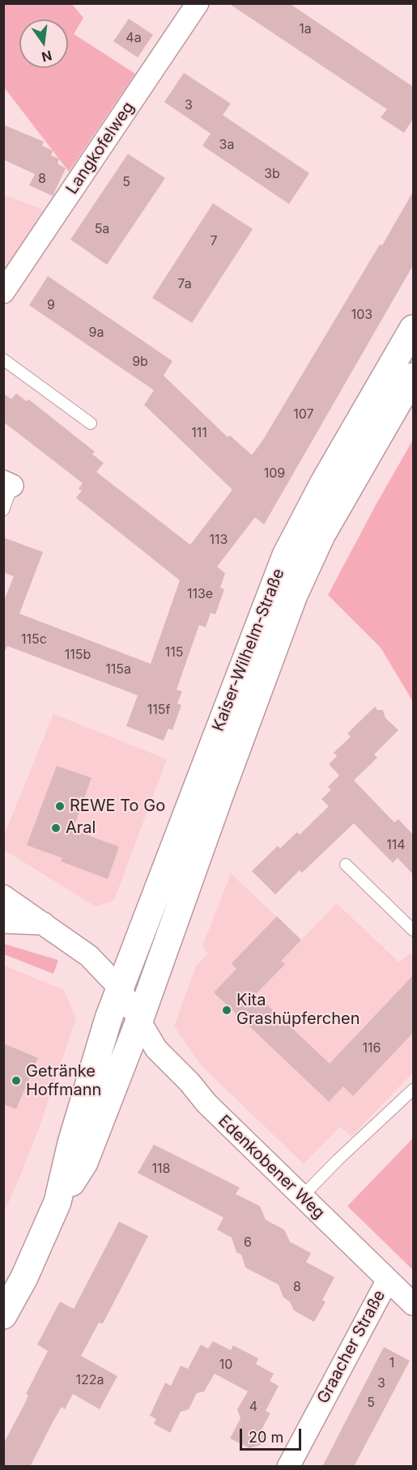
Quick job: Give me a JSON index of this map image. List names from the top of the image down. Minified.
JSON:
{"streets":{"main road":["Kaiser-Wilhelm-Straße"],"street":["Langkofelweg","Edenkobener Weg","Graacher Straße"]},"crossings":[["Kaiser-Wilhelm-Straße","Edenkobener Weg"],["Edenkobener Weg","Graacher Straße"]],"places":["REWE To Go","Aral","Kita Grashüpferchen","Getränke Hoffmann"],"house_numbers":["1a","4a","3","3a","3b","8","5","5a","7","7a","9","103","9a","9b","107","111","109","113","113e","115c","115","115b","115a","115f","114","116","118","6","8","1","10","122a","3","5","4"],"scale_bar":"20 m","north":"bottom"}
